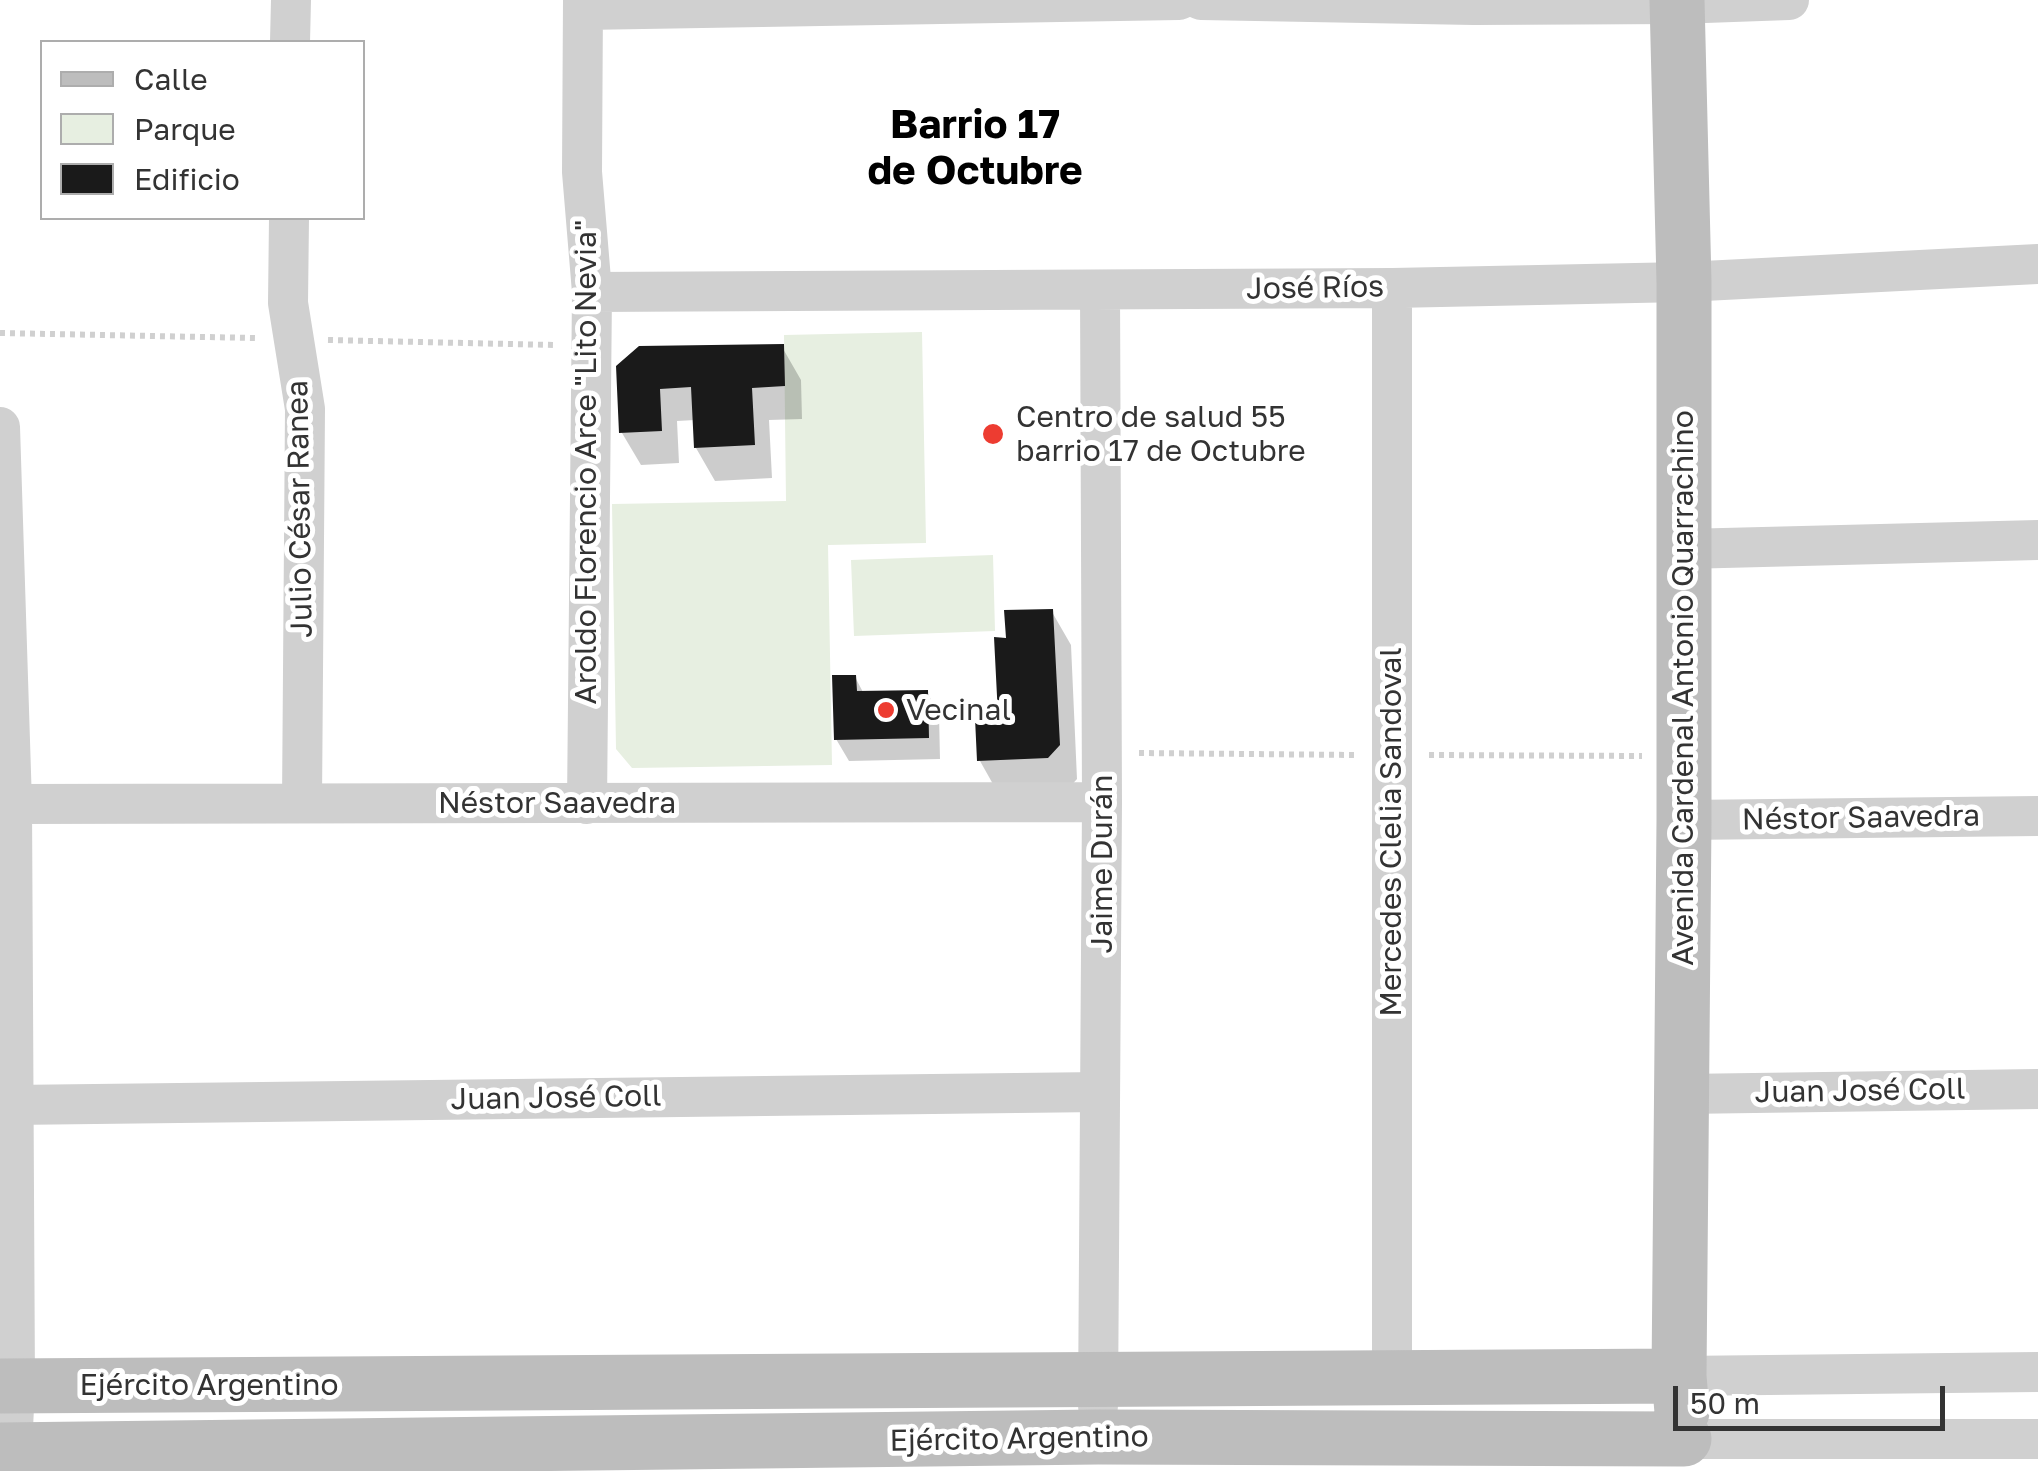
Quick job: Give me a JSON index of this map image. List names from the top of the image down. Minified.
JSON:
{"streets":{"street":["José Ríos","Aroldo Florencio Arce \"Lito Nevia\"","Julio César Ranea","Avenida Cardenal Antonio Quarrachino","Néstor Saavedra","Mercedes Clelia Sandoval","Jaime Durán","Juan José Coll","Ejército Argentino"]},"crossings":[["José Ríos","Aroldo Florencio Arce \"Lito Nevia\""],["José Ríos","Avenida Cardenal Antonio Quarrachino"],["José Ríos","Mercedes Clelia Sandoval"],["José Ríos","Jaime Durán"],["Aroldo Florencio Arce \"Lito Nevia\"","Néstor Saavedra"],["Julio César Ranea","Néstor Saavedra"],["Avenida Cardenal Antonio Quarrachino","Néstor Saavedra"],["Avenida Cardenal Antonio Quarrachino","Juan José Coll"],["Avenida Cardenal Antonio Quarrachino","Ejército Argentino"],["Néstor Saavedra","Jaime Durán"],["Mercedes Clelia Sandoval","Ejército Argentino"],["Jaime Durán","Juan José Coll"],["Jaime Durán","Ejército Argentino"]],"districts":["Barrio 17 de Octubre"],"places":["Centro de salud 55 barrio 17 de Octubre","Vecinal"],"legend":["Calle","Parque","Edificio"],"scale_bar":"50 m"}
